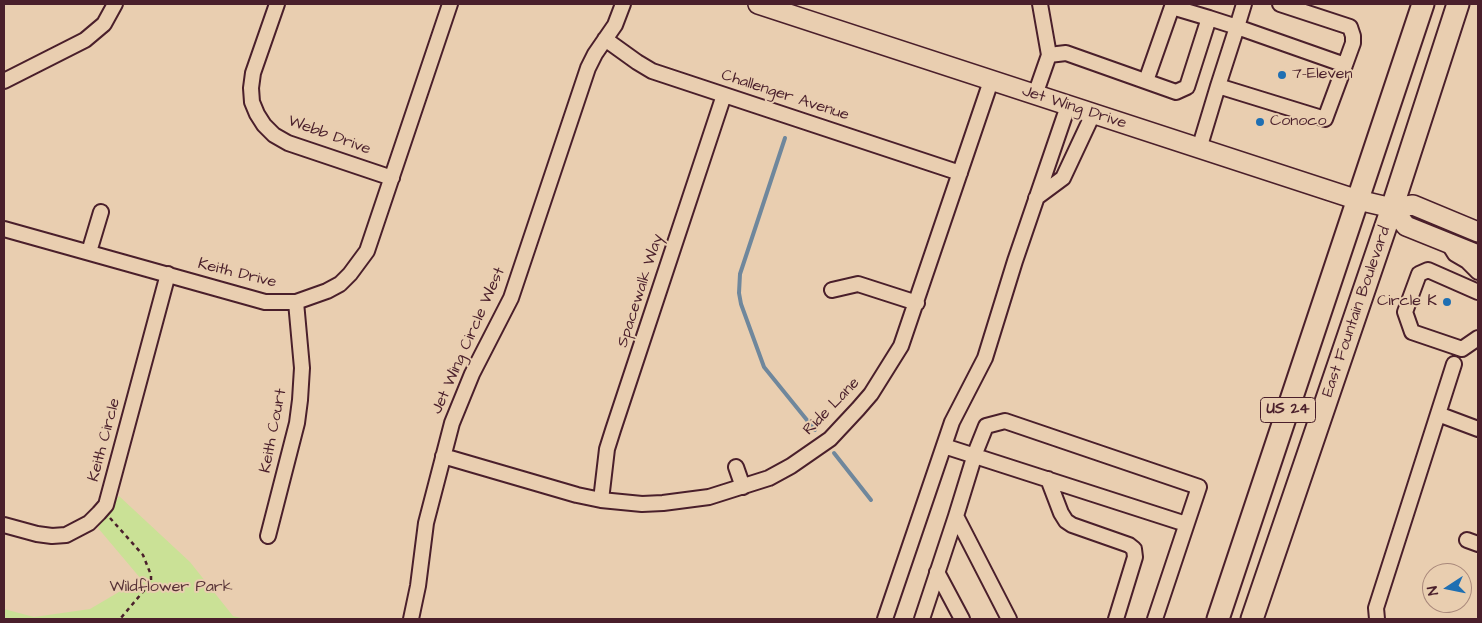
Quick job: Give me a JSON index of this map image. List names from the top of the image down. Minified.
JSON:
{"streets":{"highway":["East Fountain Boulevard","US 24"],"main road":["Jet Wing Drive"],"street":["Challenger Avenue","Webb Drive","Keith Drive","Spacewalk Way","Jet Wing Circle West","Ride Lane","Keith Court","Keith Circle"]},"crossings":[["Challenger Avenue","Spacewalk Way"],["Challenger Avenue","Jet Wing Circle West"],["Challenger Avenue","Ride Lane"],["Jet Wing Drive","East Fountain Boulevard"],["Jet Wing Drive","Ride Lane"],["Webb Drive","Keith Drive"],["Keith Drive","Keith Court"],["Keith Drive","Keith Circle"],["Spacewalk Way","Ride Lane"],["Jet Wing Circle West","Ride Lane"]],"parks":["Wildflower Park"],"places":["7-Eleven","Conoco","Circle K"],"north":"left"}
